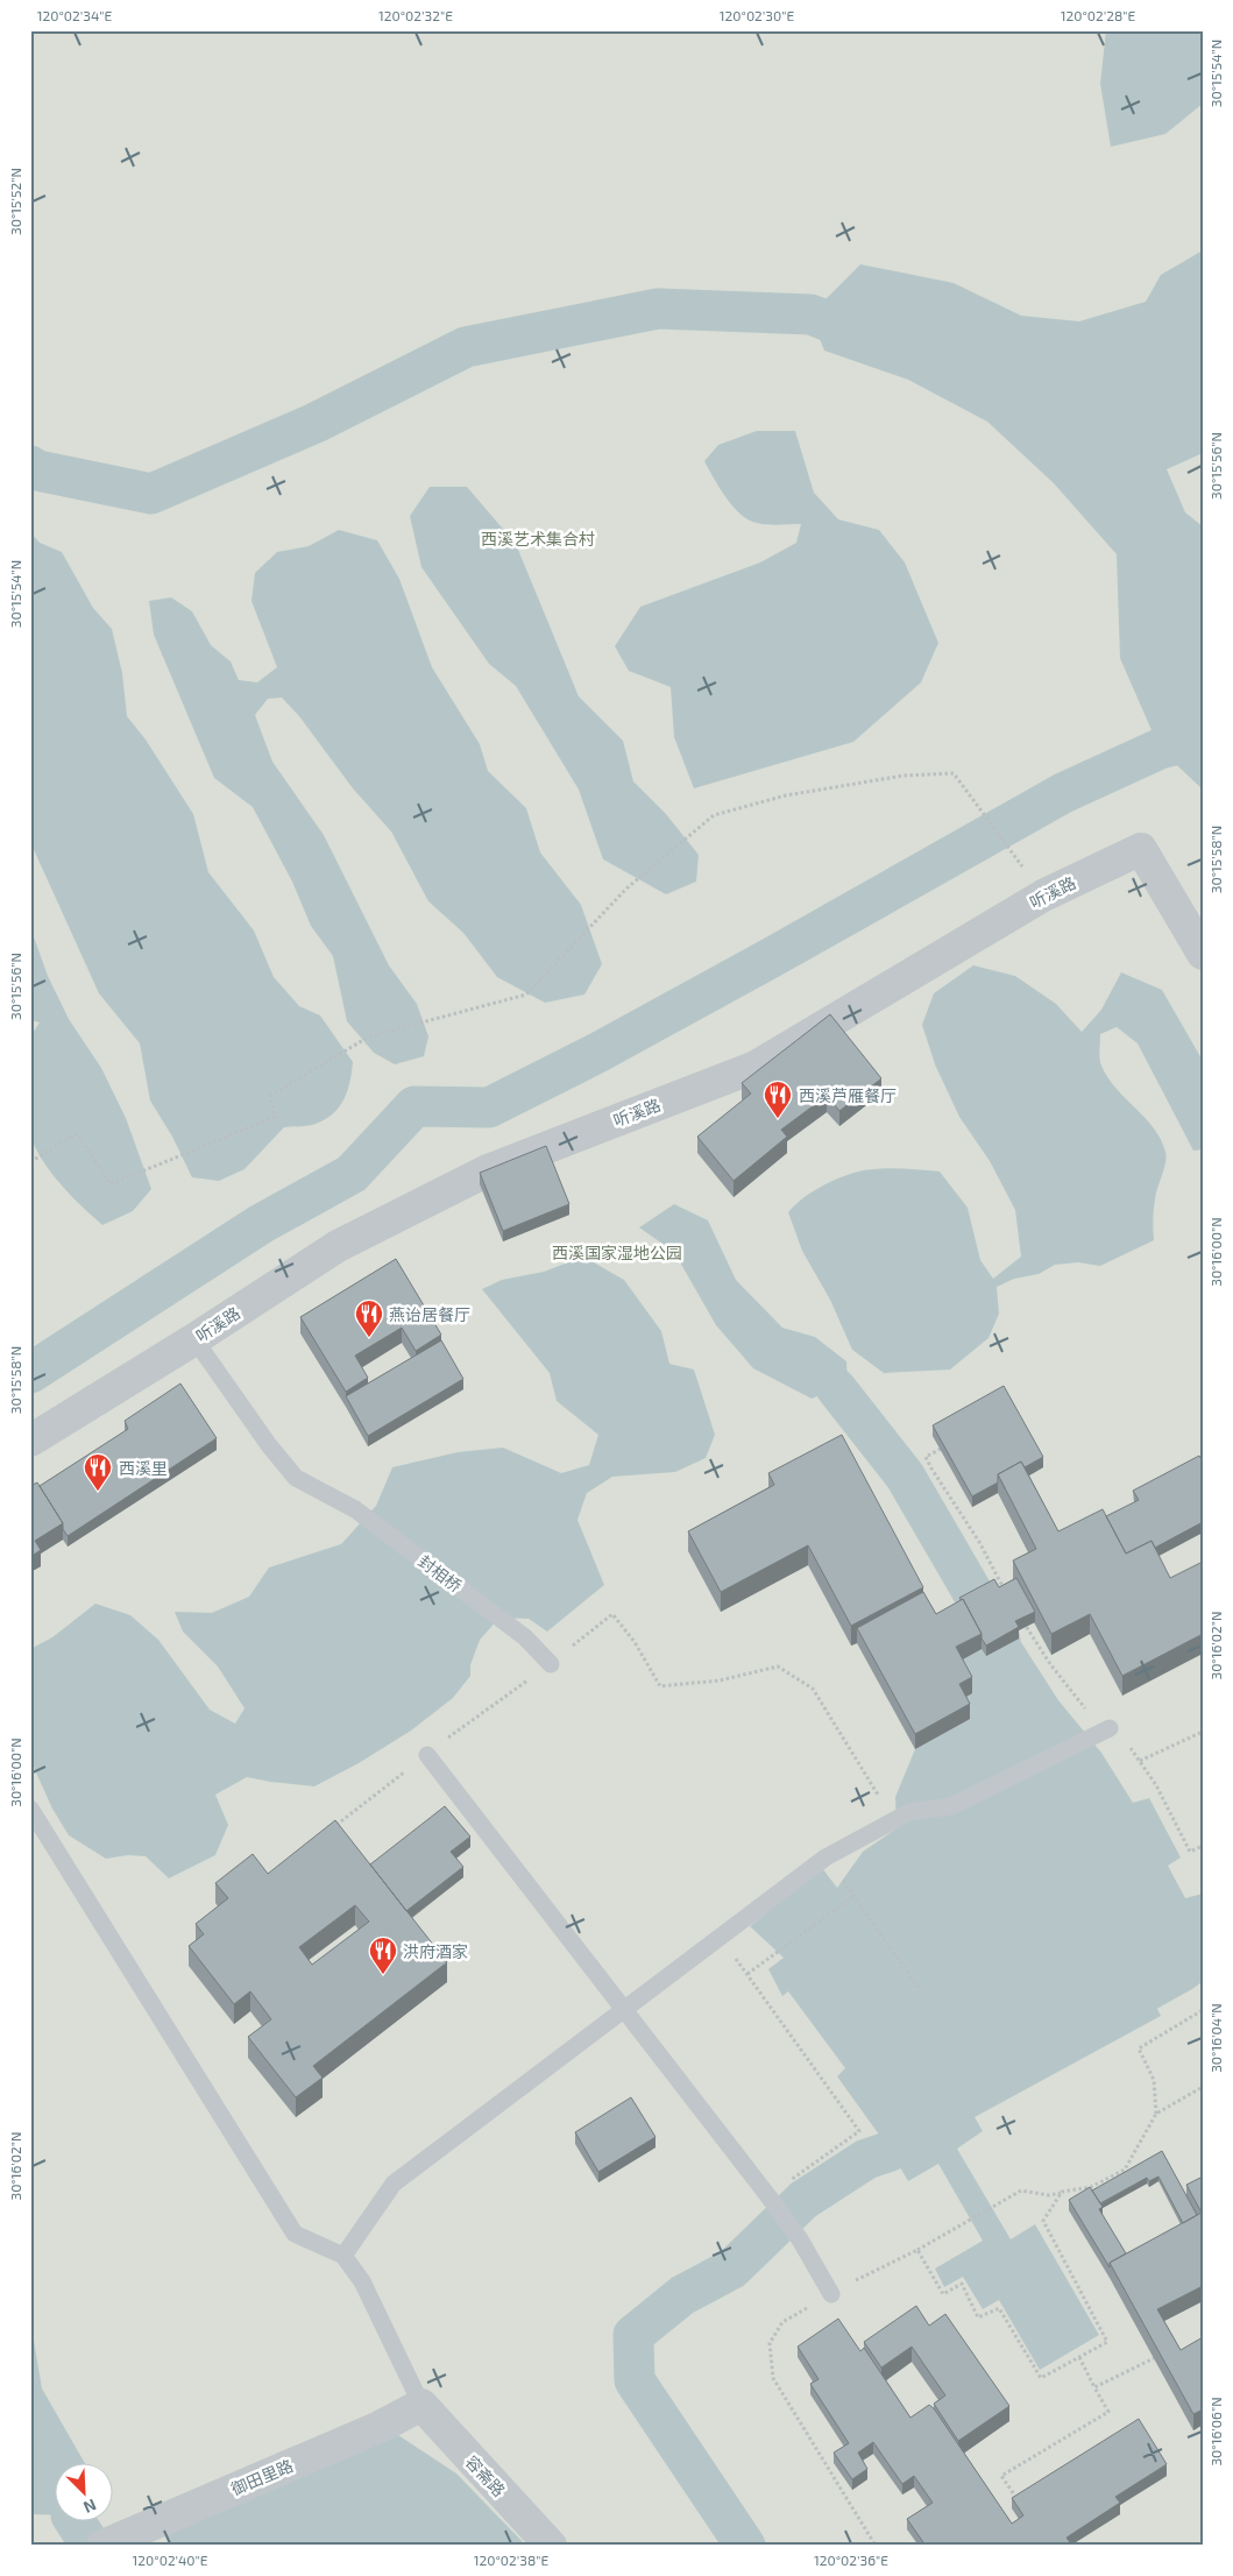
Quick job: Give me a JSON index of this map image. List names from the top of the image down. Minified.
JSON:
{"streets":{"street":["听溪路","容斋路","御田里路"],"lane":["封相桥"]},"crossings":[["听溪路","封相桥"],["容斋路","御田里路"]],"parks":["西溪艺术集合村","西溪国家湿地公园"],"places":{"restaurant":["西溪芦雁餐厅","燕诒居餐厅","西溪里","洪府酒家"]},"north":"bottom right","coordinates":["120°02'34\"E","120°02'32\"E","120°02'30\"E","120°02'28\"E","30°15'54\"N","30°15'52\"N","30°15'56\"N","30°15'58\"N","30°16'00\"N","30°16'02\"N","30°16'04\"N","30°16'06\"N","120°02'40\"E","120°02'38\"E","120°02'36\"E"]}
